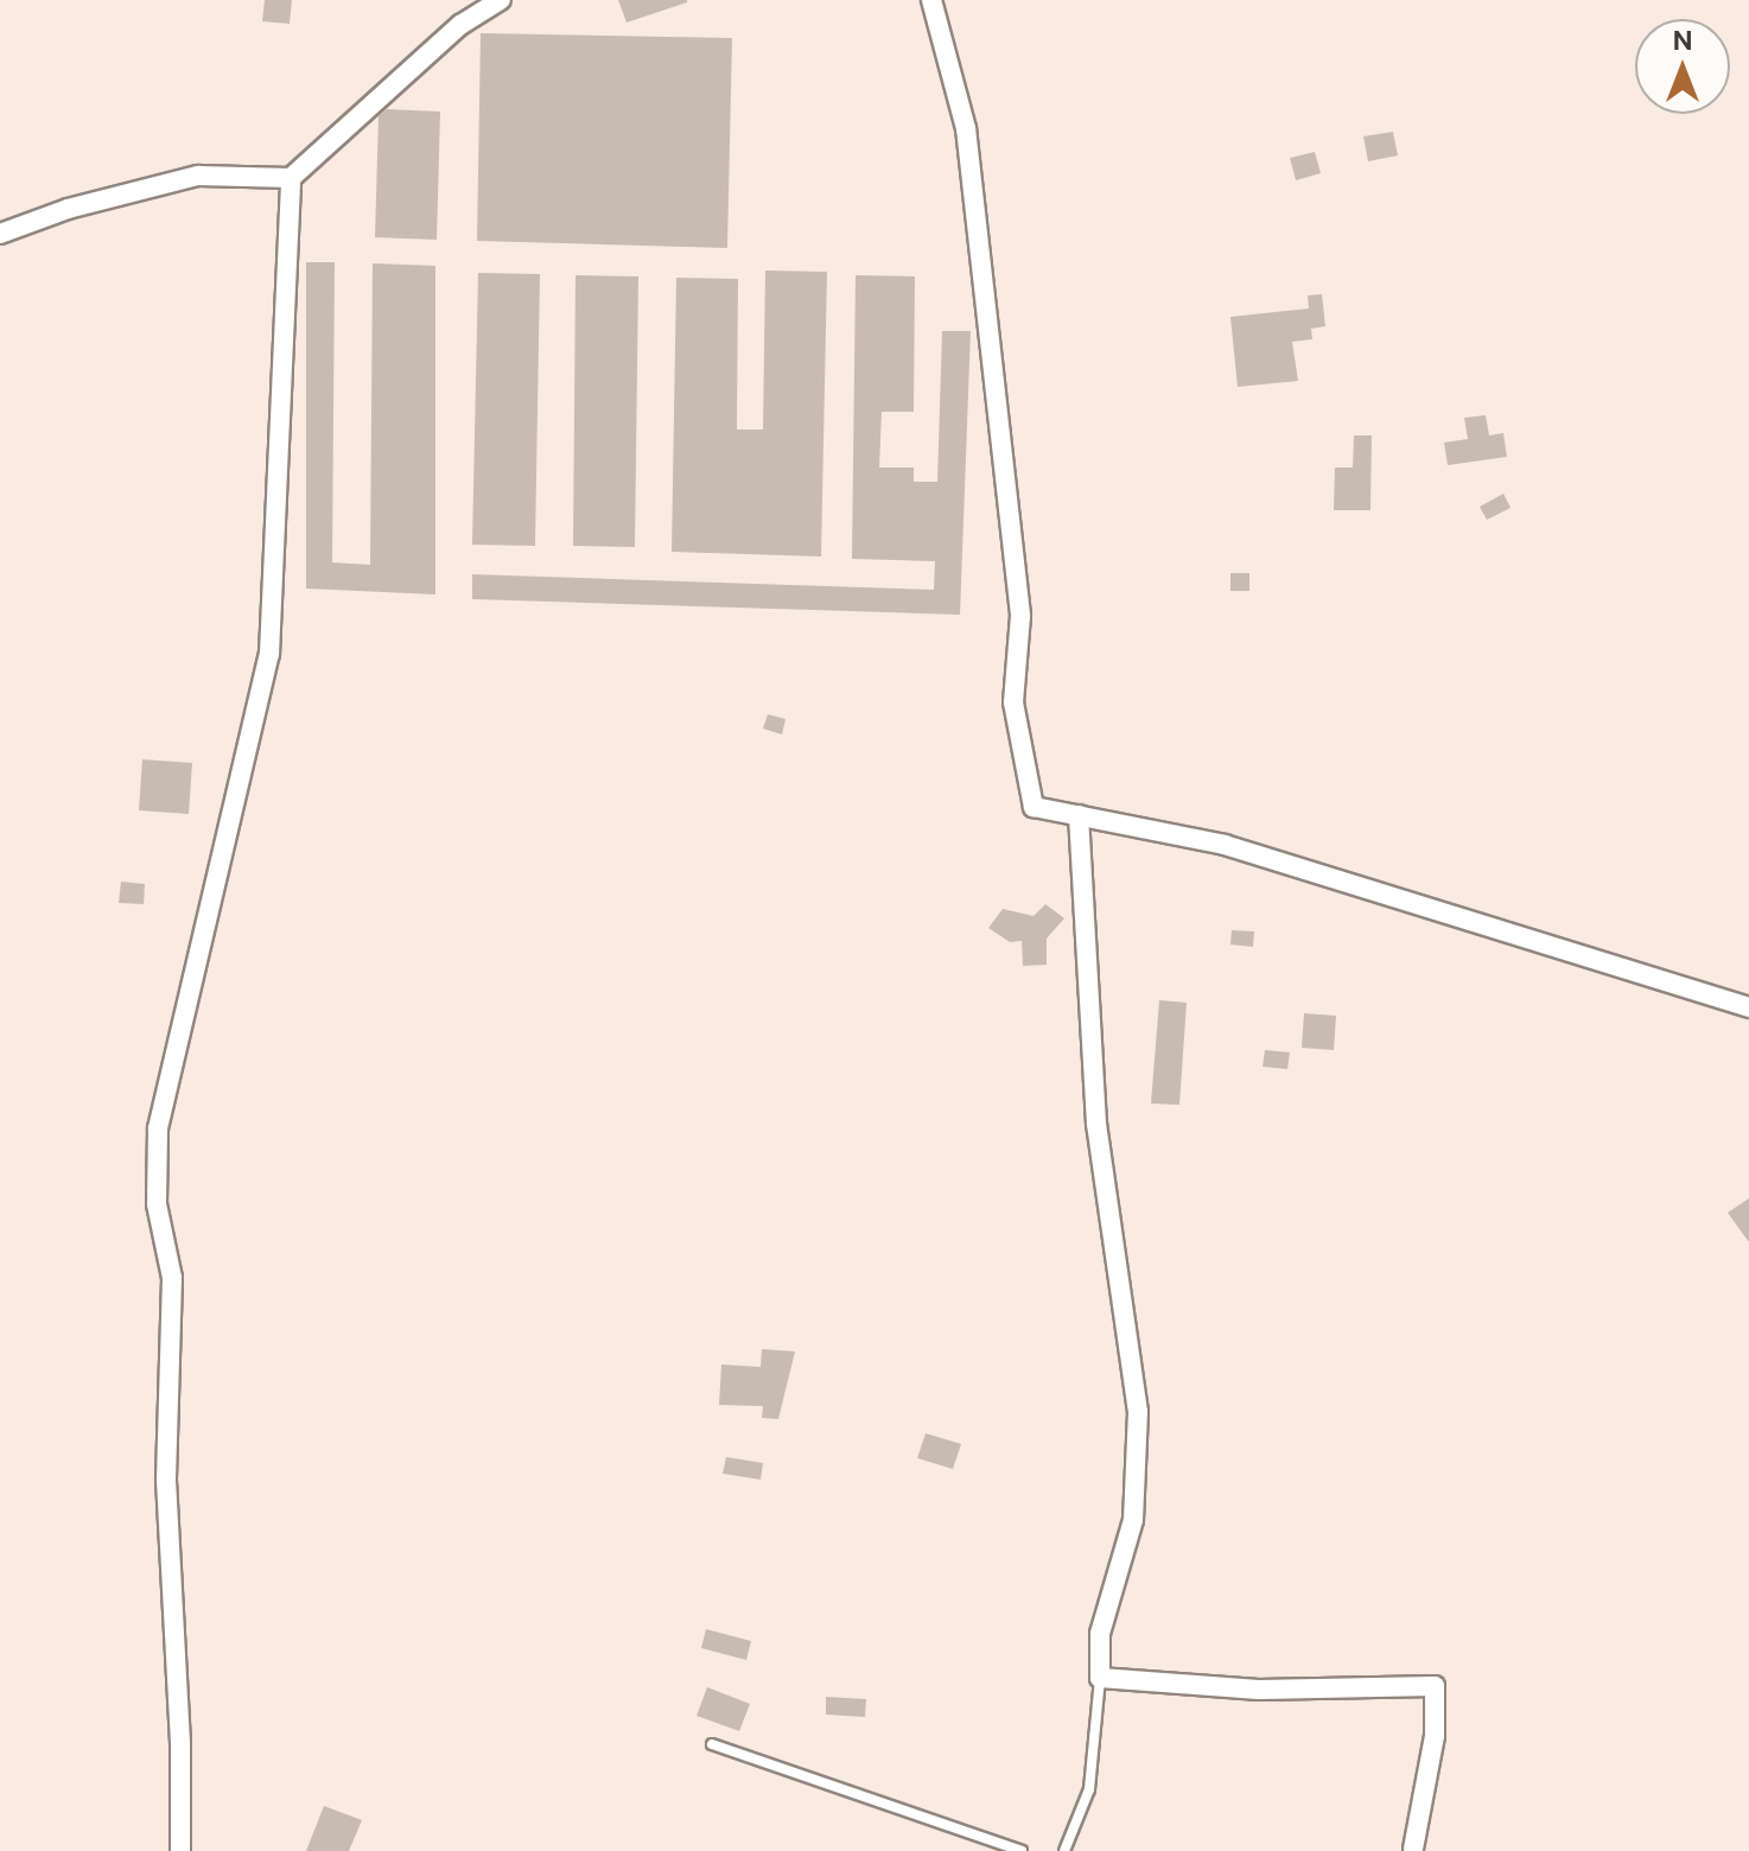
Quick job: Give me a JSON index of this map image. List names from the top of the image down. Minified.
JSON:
{"north":"top"}
